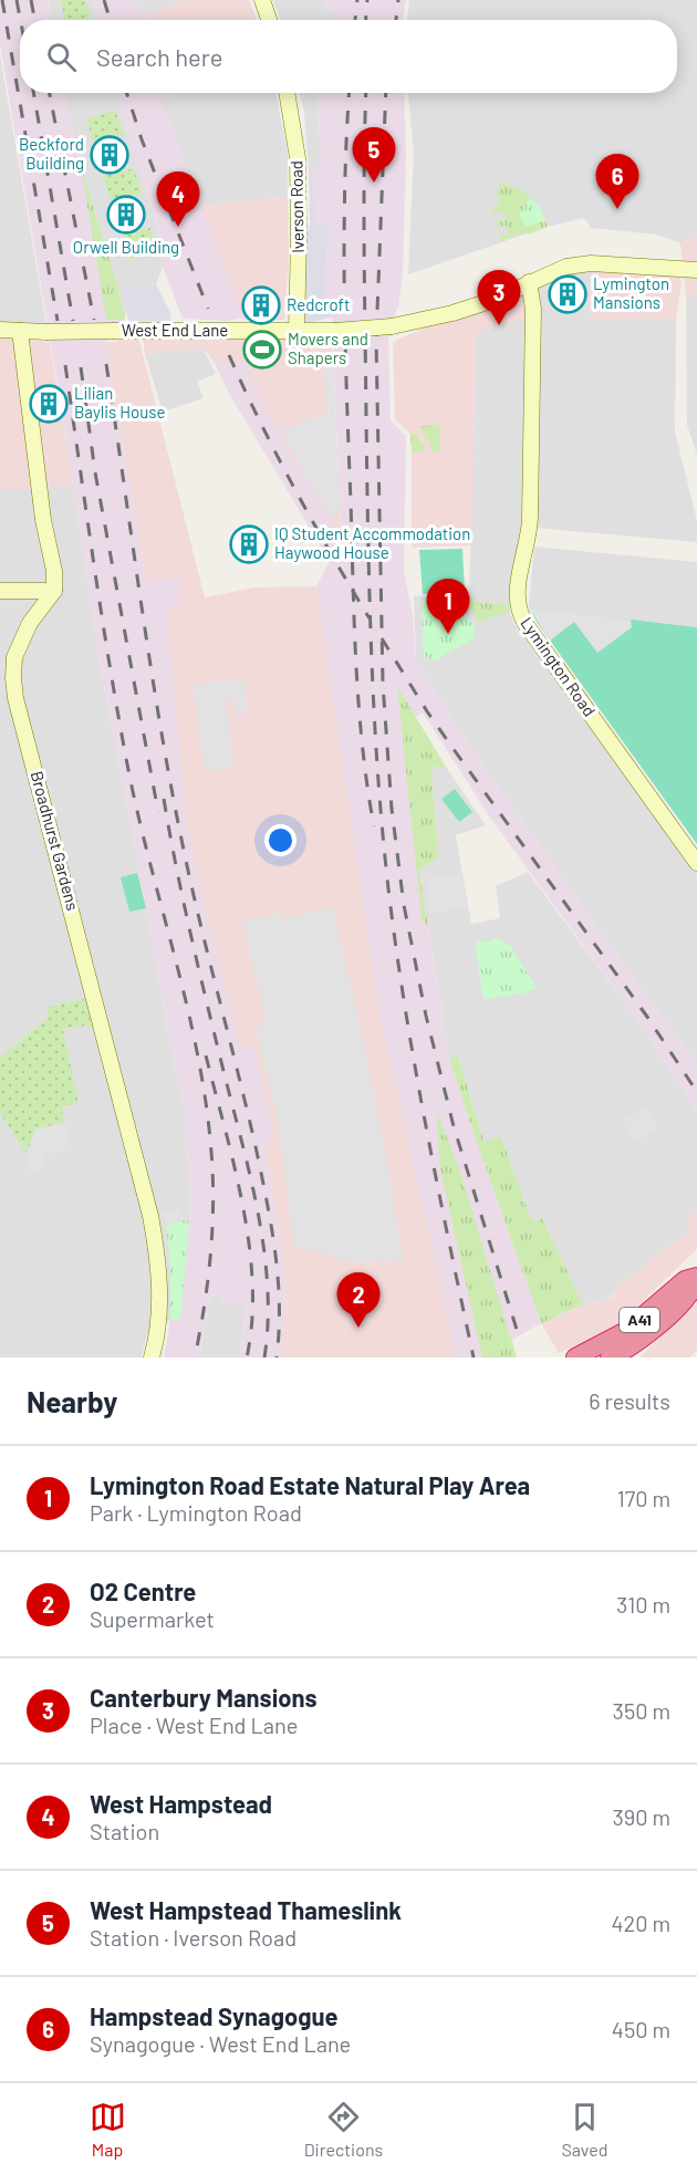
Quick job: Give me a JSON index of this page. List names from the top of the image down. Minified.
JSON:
{"streets":{"highway":["A41"],"street":["Iverson Road","West End Lane","Lymington Road","Broadhurst Gardens"]},"crossings":[["Iverson Road","West End Lane"],["West End Lane","Lymington Road"]],"places":{"building":["Beckford Building","Orwell Building","Lymington Mansions","Redcroft","Lilian Baylis House","IQ Student Accommodation Haywood House"],"sports":["Movers and Shapers"]},"page":{"search":"Search here","pins":["5","6","4","3","1","2"],"heading":["Nearby","6 results"],"list":[{"mark":"1","name":"Lymington Road Estate Natural Play Area","note":"Park · Lymington Road","value":"170 m"},{"mark":"2","name":"O2 Centre","note":"Supermarket","value":"310 m"},{"mark":"3","name":"Canterbury Mansions","note":"Place · West End Lane","value":"350 m"},{"mark":"4","name":"West Hampstead","note":"Station","value":"390 m"},{"mark":"5","name":"West Hampstead Thameslink","note":"Station · Iverson Road","value":"420 m"},{"mark":"6","name":"Hampstead Synagogue","note":"Synagogue · West End Lane","value":"450 m"}],"nav":["Map","Directions","Saved"]}}
